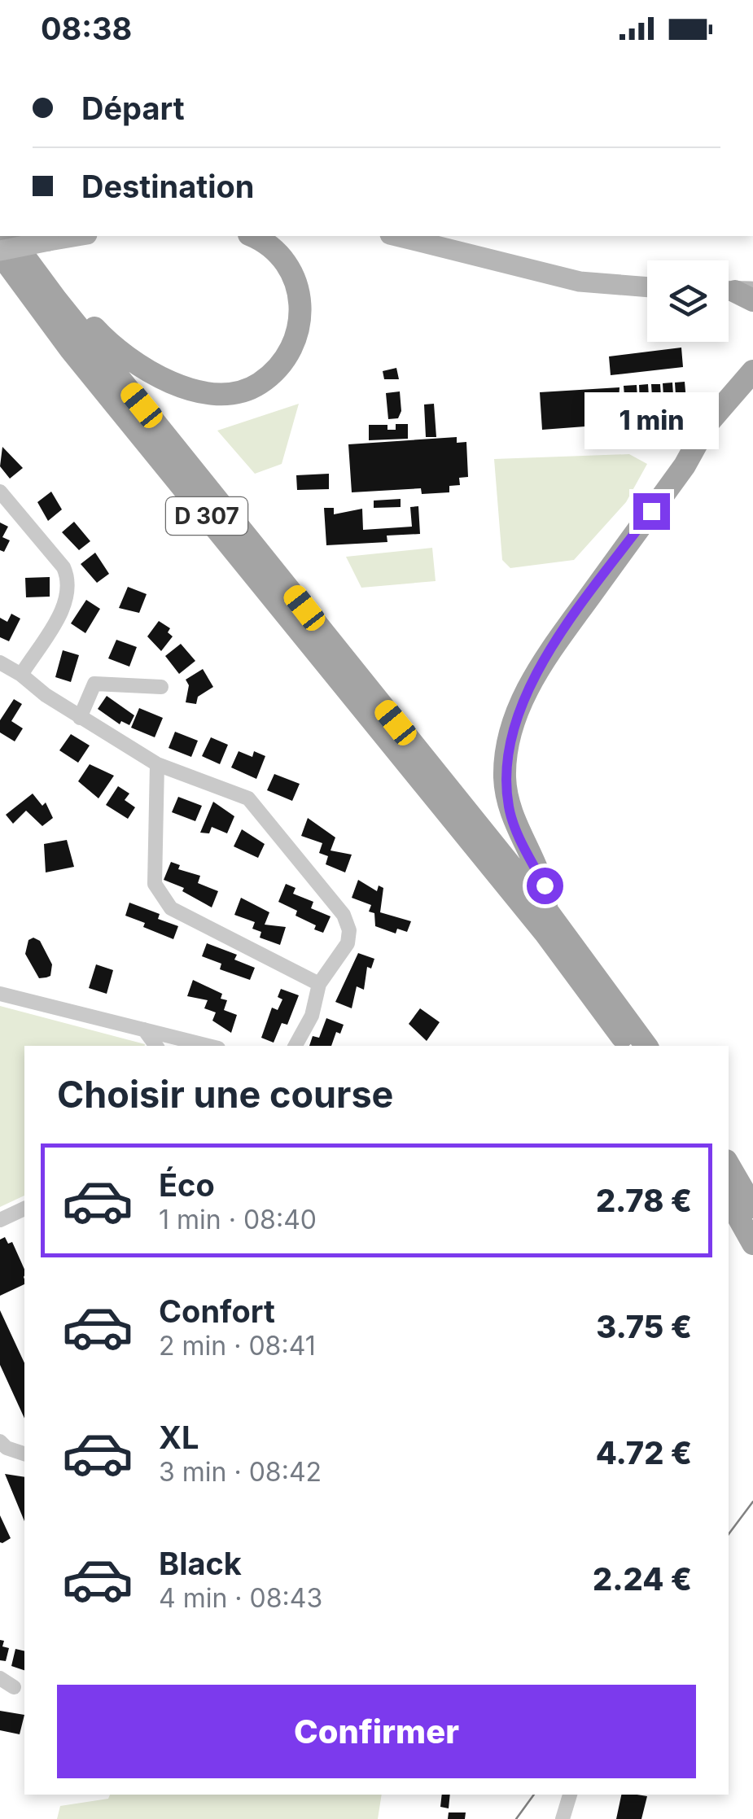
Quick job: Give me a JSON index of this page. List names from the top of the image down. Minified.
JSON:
{"streets":{"main road":["D 307"]},"page":{"status":"08:38","banner":["Départ","Destination"],"bubble":"1 min","heading":"Choisir une course","list":[{"name":"Éco","note":"1 min · 08:40","value":"2.78 €"},{"name":"Confort","note":"2 min · 08:41","value":"3.75 €"},{"name":"XL","note":"3 min · 08:42","value":"4.72 €"},{"name":"Black","note":"4 min · 08:43","value":"2.24 €"}],"buttons":"Confirmer"}}
